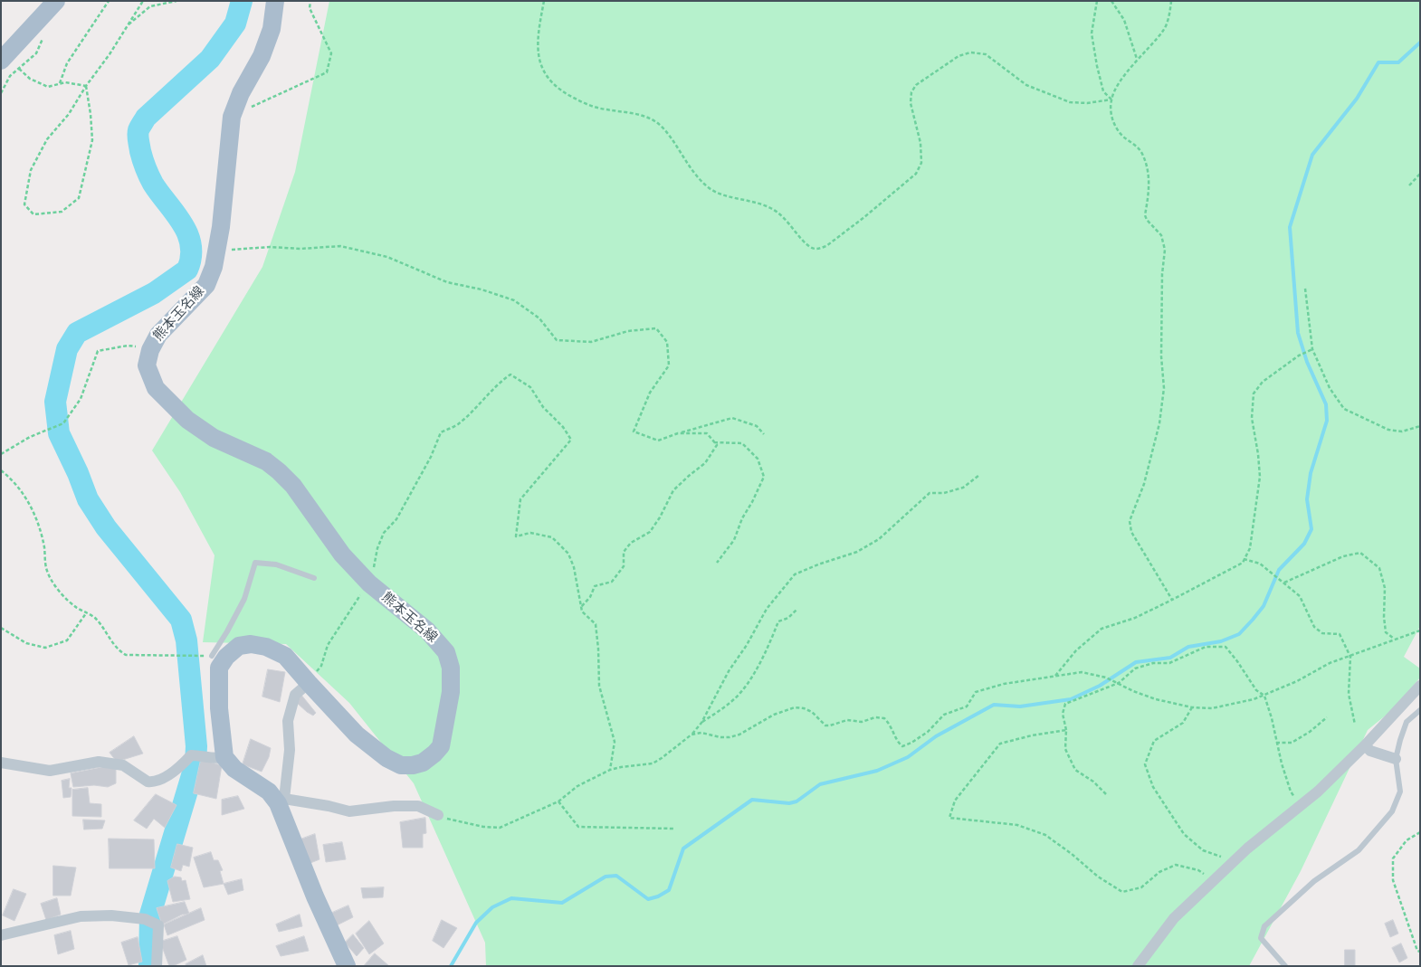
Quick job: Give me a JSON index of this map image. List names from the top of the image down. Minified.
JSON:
{"streets":{"main road":["熊本玉名線"]}}
